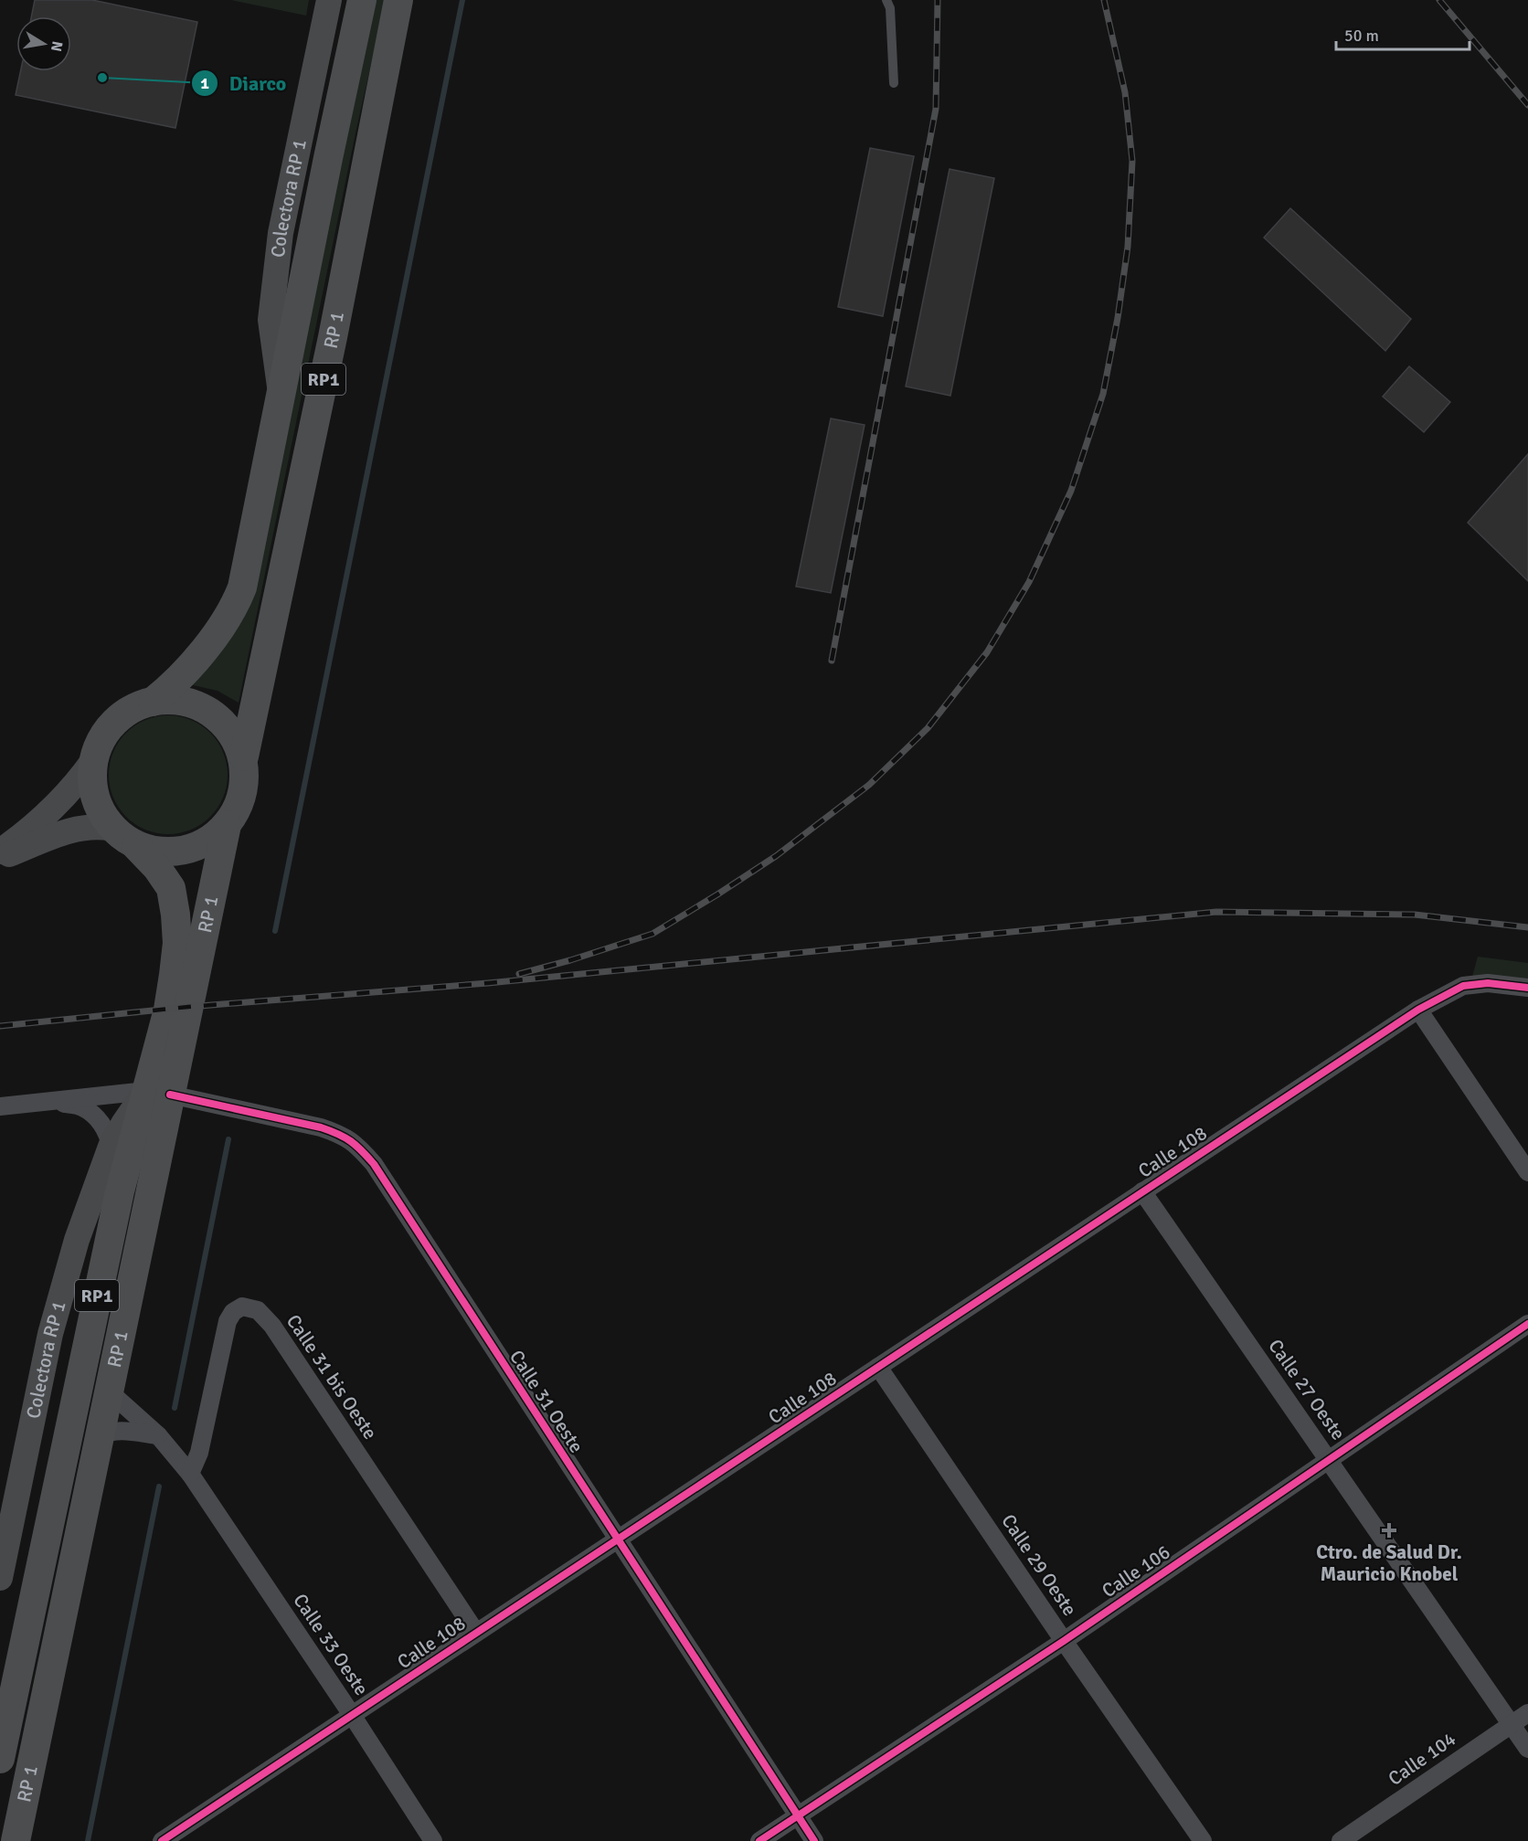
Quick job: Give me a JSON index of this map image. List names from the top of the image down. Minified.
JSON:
{"streets":{"main road":["Colectora RP 1","RP 1","RP1"],"street":["Calle 108","Calle 31 bis Oeste","Calle 27 Oeste","Calle 31 Oeste","Calle 29 Oeste","Calle 106","Calle 33 Oeste","Calle 104"]},"crossings":[["Colectora RP 1","RP 1"],["Colectora RP 1","Calle 31 Oeste"],["RP 1","RP1"],["RP 1","Calle 31 Oeste"],["RP 1","Calle 33 Oeste"],["Calle 108","Calle 31 bis Oeste"],["Calle 108","Calle 27 Oeste"],["Calle 108","Calle 31 Oeste"],["Calle 108","Calle 29 Oeste"],["Calle 108","Calle 33 Oeste"],["Calle 31 bis Oeste","Calle 33 Oeste"],["Calle 27 Oeste","Calle 106"],["Calle 27 Oeste","Calle 104"],["Calle 31 Oeste","Calle 106"],["Calle 29 Oeste","Calle 106"]],"places":{"other":["Diarco"],"health":["Ctro. de Salud Dr. Mauricio Knobel"]},"scale_bar":"50 m","north":"right"}
